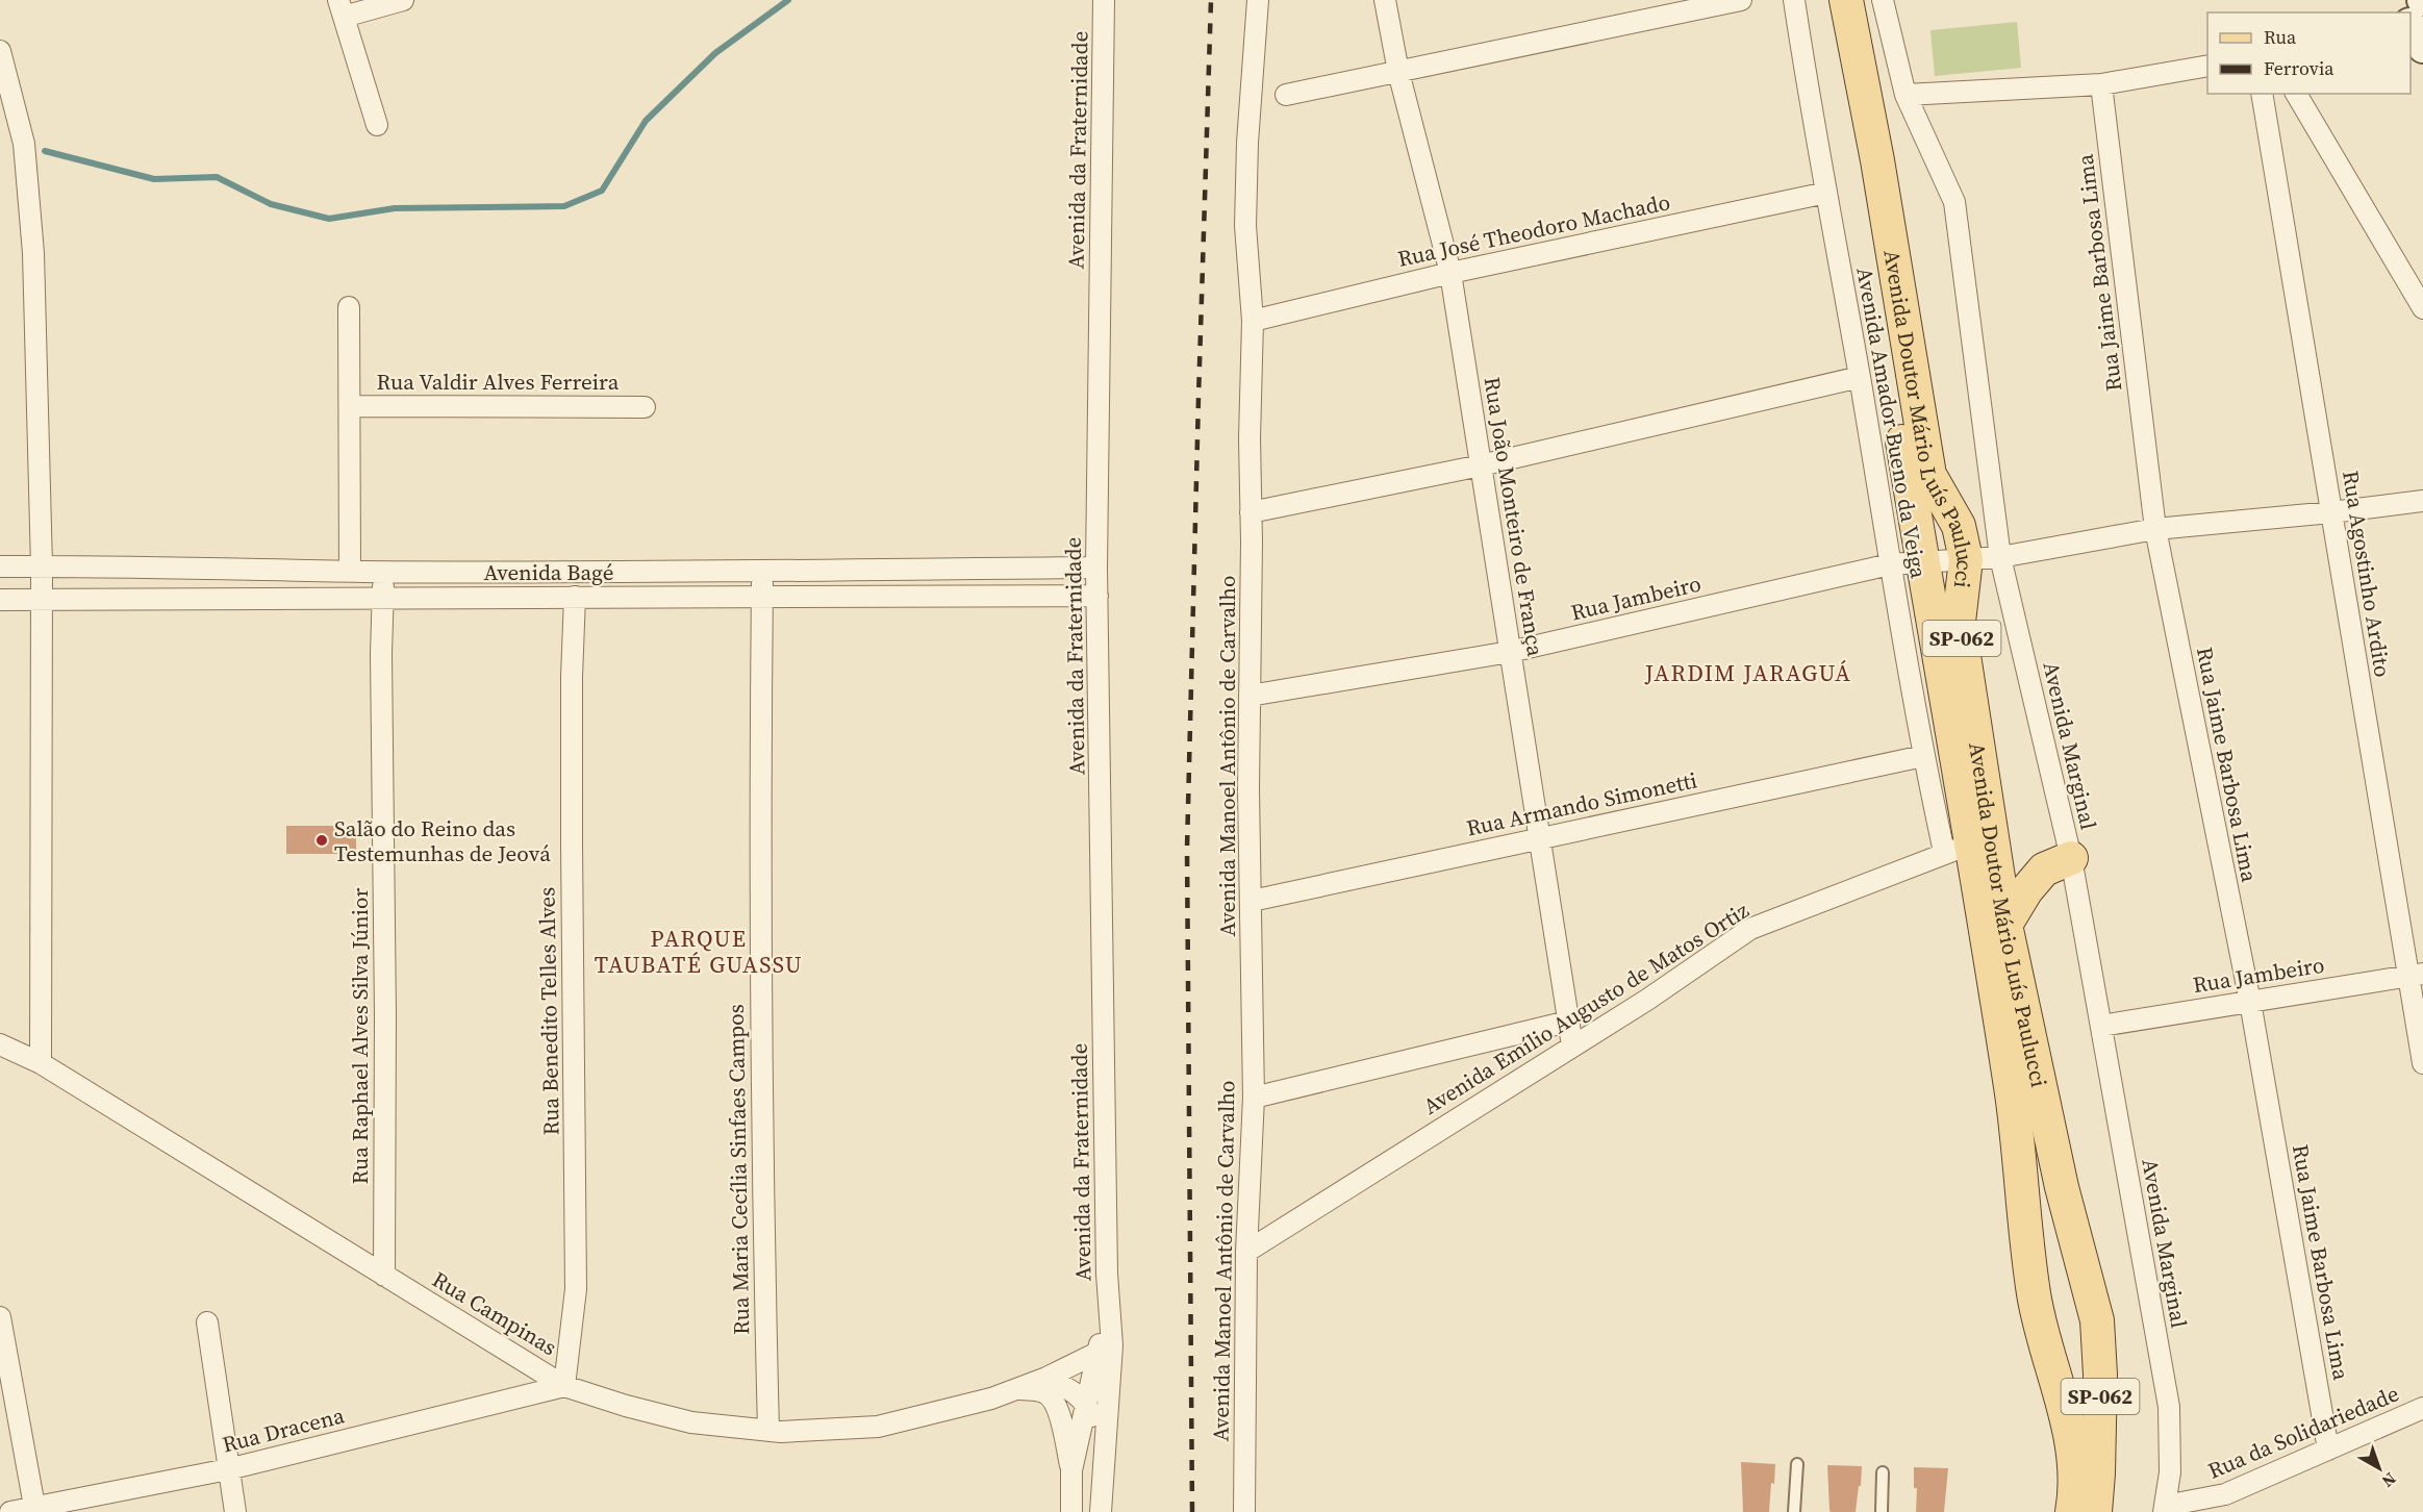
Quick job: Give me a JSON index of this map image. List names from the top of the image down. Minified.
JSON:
{"streets":{"main road":["Avenida Doutor Mário Luís Paulucci","SP-062"],"street":["Avenida da Fraternidade","Rua José Theodoro Machado","Rua Jaime Barbosa Lima","Rua Valdir Alves Ferreira","Avenida Amador Bueno da Veiga","Rua João Monteiro de França","Avenida Bagé","Rua Agostinho Ardito","Rua Jambeiro","Avenida Marginal","Avenida Manoel Antônio de Carvalho","Rua Armando Simonetti","Avenida Emílio Augusto de Matos Ortiz","Rua Benedito Telles Alves","Rua Raphael Alves Silva Júnior","Rua Maria Cecília Sinfaes Campos","Rua Campinas","Rua Dracena","Rua da Solidariedade"]},"crossings":[["Avenida da Fraternidade","Avenida Bagé"],["Avenida da Fraternidade","Rua Campinas"],["Rua José Theodoro Machado","Avenida Amador Bueno da Veiga"],["Rua José Theodoro Machado","Rua João Monteiro de França"],["Rua José Theodoro Machado","Avenida Manoel Antônio de Carvalho"],["Rua Jaime Barbosa Lima","Rua Jambeiro"],["Rua Jaime Barbosa Lima","Rua da Solidariedade"],["Avenida Doutor Mário Luís Paulucci","Avenida Amador Bueno da Veiga"],["Avenida Doutor Mário Luís Paulucci","Rua Jambeiro"],["Avenida Doutor Mário Luís Paulucci","SP-062"],["Avenida Doutor Mário Luís Paulucci","Avenida Emílio Augusto de Matos Ortiz"],["Avenida Amador Bueno da Veiga","Rua Jambeiro"],["Avenida Amador Bueno da Veiga","Rua Armando Simonetti"],["Avenida Amador Bueno da Veiga","Avenida Emílio Augusto de Matos Ortiz"],["Rua João Monteiro de França","Rua Jambeiro"],["Rua João Monteiro de França","Rua Armando Simonetti"],["Rua João Monteiro de França","Avenida Emílio Augusto de Matos Ortiz"],["Avenida Bagé","Rua Benedito Telles Alves"],["Avenida Bagé","Rua Raphael Alves Silva Júnior"],["Avenida Bagé","Rua Maria Cecília Sinfaes Campos"],["Rua Agostinho Ardito","Rua Jambeiro"],["Rua Jambeiro","Avenida Marginal"],["Rua Jambeiro","Avenida Manoel Antônio de Carvalho"],["Avenida Marginal","Rua da Solidariedade"],["Avenida Manoel Antônio de Carvalho","Rua Armando Simonetti"],["Avenida Manoel Antônio de Carvalho","Avenida Emílio Augusto de Matos Ortiz"],["Rua Benedito Telles Alves","Rua Campinas"],["Rua Benedito Telles Alves","Rua Dracena"],["Rua Raphael Alves Silva Júnior","Rua Campinas"],["Rua Maria Cecília Sinfaes Campos","Rua Campinas"],["Rua Campinas","Rua Dracena"]],"districts":["JARDIM JARAGUÁ","PARQUE TAUBATÉ GUASSU"],"places":["Salão do Reino das Testemunhas de Jeová"],"legend":["Rua","Ferrovia"],"north":"bottom right"}
